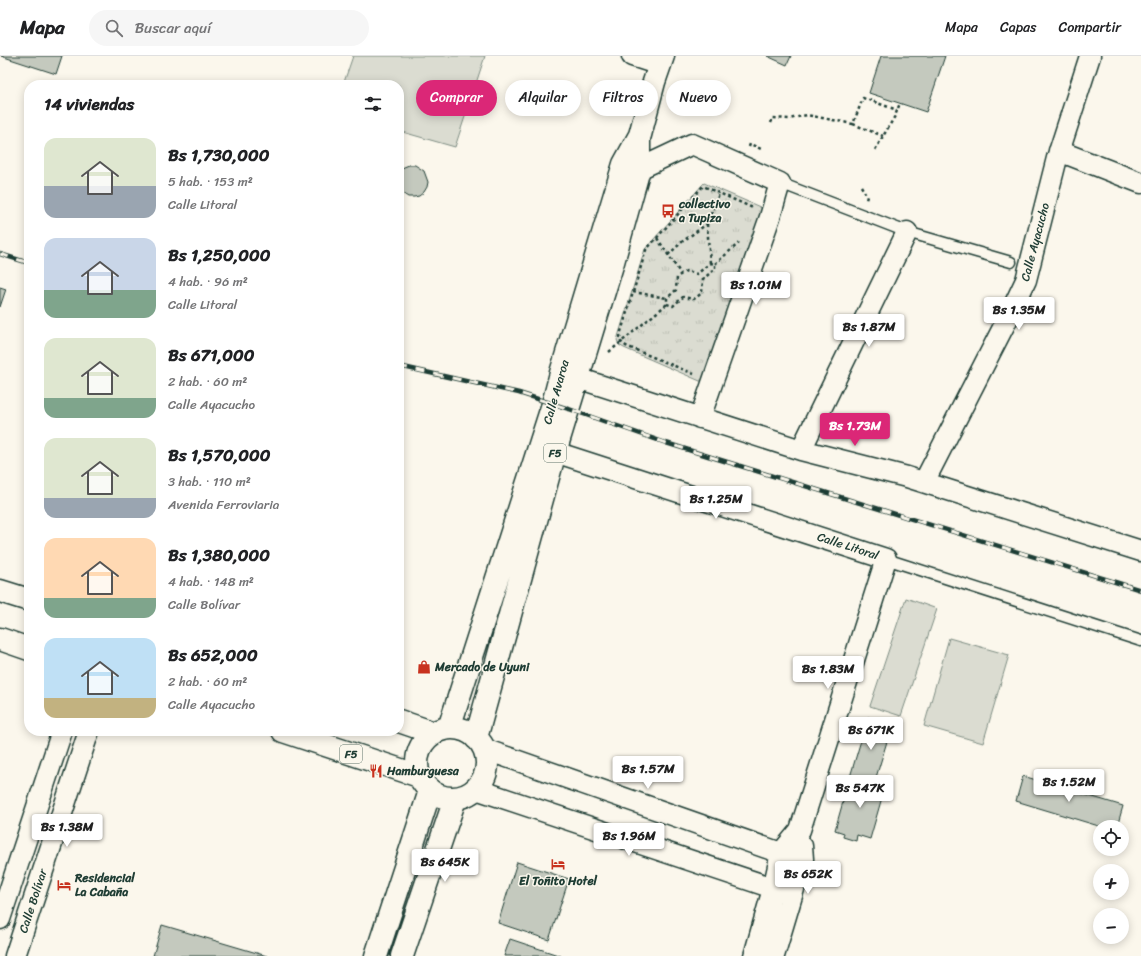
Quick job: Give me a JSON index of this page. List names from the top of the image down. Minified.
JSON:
{"streets":{"main road":["Calle Avaroa","F5"],"street":["Calle Ayacucho","Calle Litoral","Calle Bolívar"]},"crossings":[["Calle Avaroa","F5"],["Calle Avaroa","Calle Litoral"]],"places":{"bus stop":["collectivo a Tupiza"],"shop":["Mercado de Uyuni"],"restaurant":["Hamburguesa"],"hotel":["El Toñito Hotel","Residencial La Cabaña"]},"page":{"header":"Mapa","search":"Buscar aquí","nav":["Mapa","Capas","Compartir"],"chip":["Comprar","Alquilar","Filtros","Nuevo"],"heading":"14 viviendas","list":[{"name":"Bs 1,730,000","note":"5 hab. · 153 m² · Calle Litoral"},{"name":"Bs 1,250,000","note":"4 hab. · 96 m² · Calle Litoral"},{"name":"Bs 671,000","note":"2 hab. · 60 m² · Calle Ayacucho"},{"name":"Bs 1,570,000","note":"3 hab. · 110 m² · Avenida Ferroviaria"},{"name":"Bs 1,380,000","note":"4 hab. · 148 m² · Calle Bolívar"},{"name":"Bs 652,000","note":"2 hab. · 60 m² · Calle Ayacucho"}],"price":["Bs 1.01M","Bs 1.35M","Bs 1.87M","Bs 1.73M","Bs 1.25M","Bs 1.83M","Bs 671K","Bs 1.57M","Bs 1.52M","Bs 547K","Bs 1.38M","Bs 1.96M","Bs 645K","Bs 652K"],"map_buttons":["+","−"]}}
